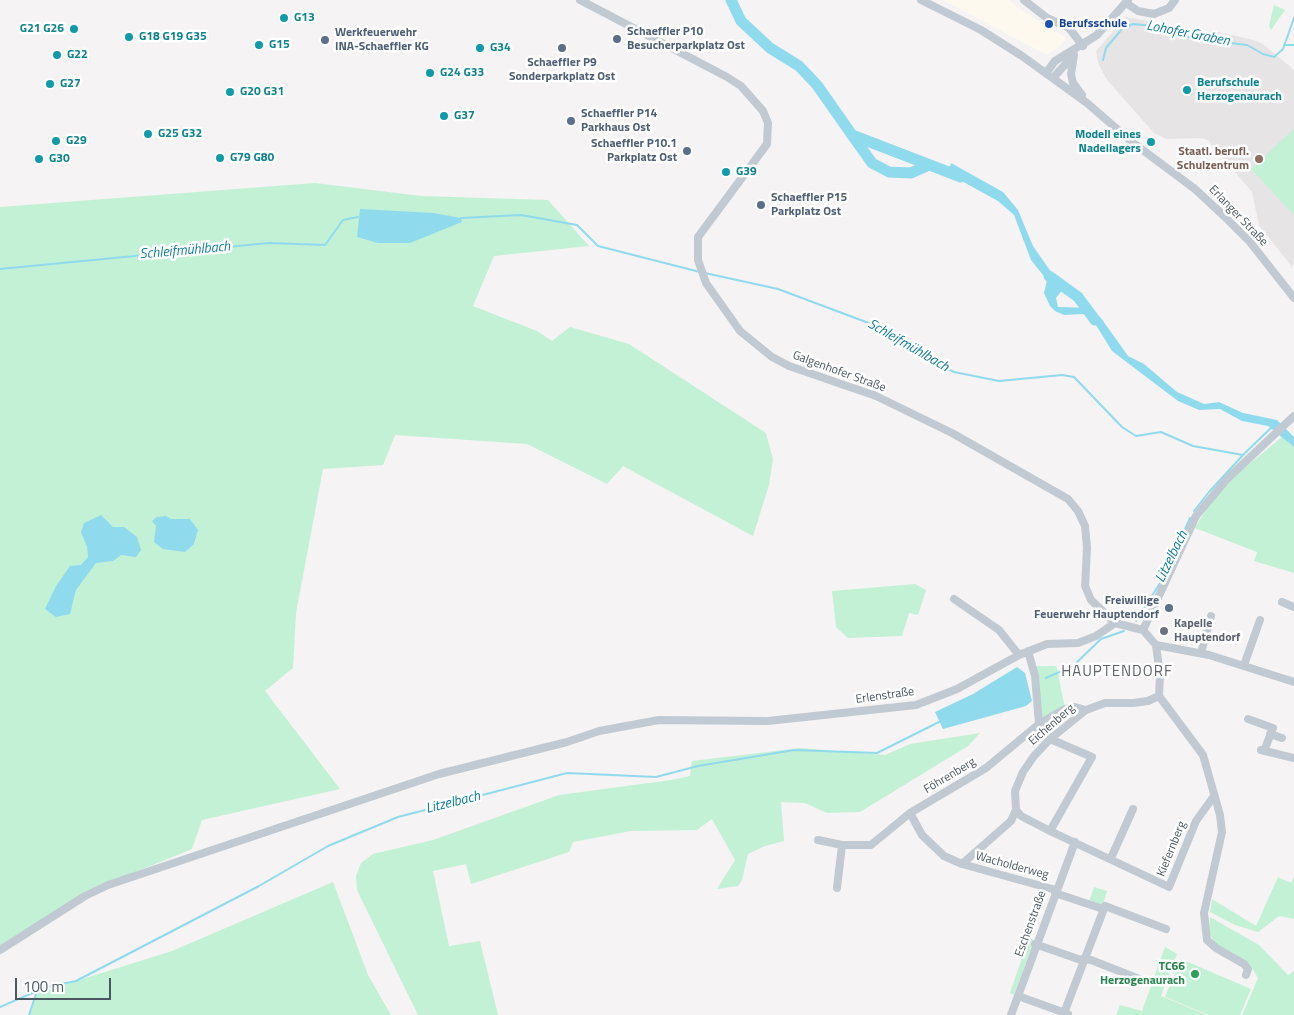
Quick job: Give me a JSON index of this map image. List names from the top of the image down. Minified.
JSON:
{"streets":{"street":["Erlanger Straße","Galgenhofer Straße","Erlenstraße","Eichenberg","Föhrenberg","Kiefernberg","Wacholderweg","Eschenstraße"]},"crossings":[["Galgenhofer Straße","Erlenstraße"],["Eichenberg","Föhrenberg"],["Föhrenberg","Wacholderweg"],["Wacholderweg","Eschenstraße"]],"districts":["HAUPTENDORF"],"water":["Lohofer Graben","Schleifmühlbach","Litzelbach"],"places":["G13","Berufsschule","G21 G26","G18 G19 G35","Schaeffler P10 Besucherparkplatz Ost","Werkfeuerwehr INA-Schaeffler KG","G15","G34","Schaeffler P9 Sonderparkplatz Ost","G22","G24 G33","G27","Berufschule Herzogenaurach","G20 G31","G37","Schaeffler P14 Parkhaus Ost","G25 G32","G29","Modell eines Nadellagers","Schaeffler P10.1 Parkplatz Ost","G79 G80","G30","Staatl. berufl. Schulzentrum","G39","Schaeffler P15 Parkplatz Ost","Freiwillige Feuerwehr Hauptendorf","Kapelle Hauptendorf","TC66 Herzogenaurach"],"scale_bar":"100 m"}
